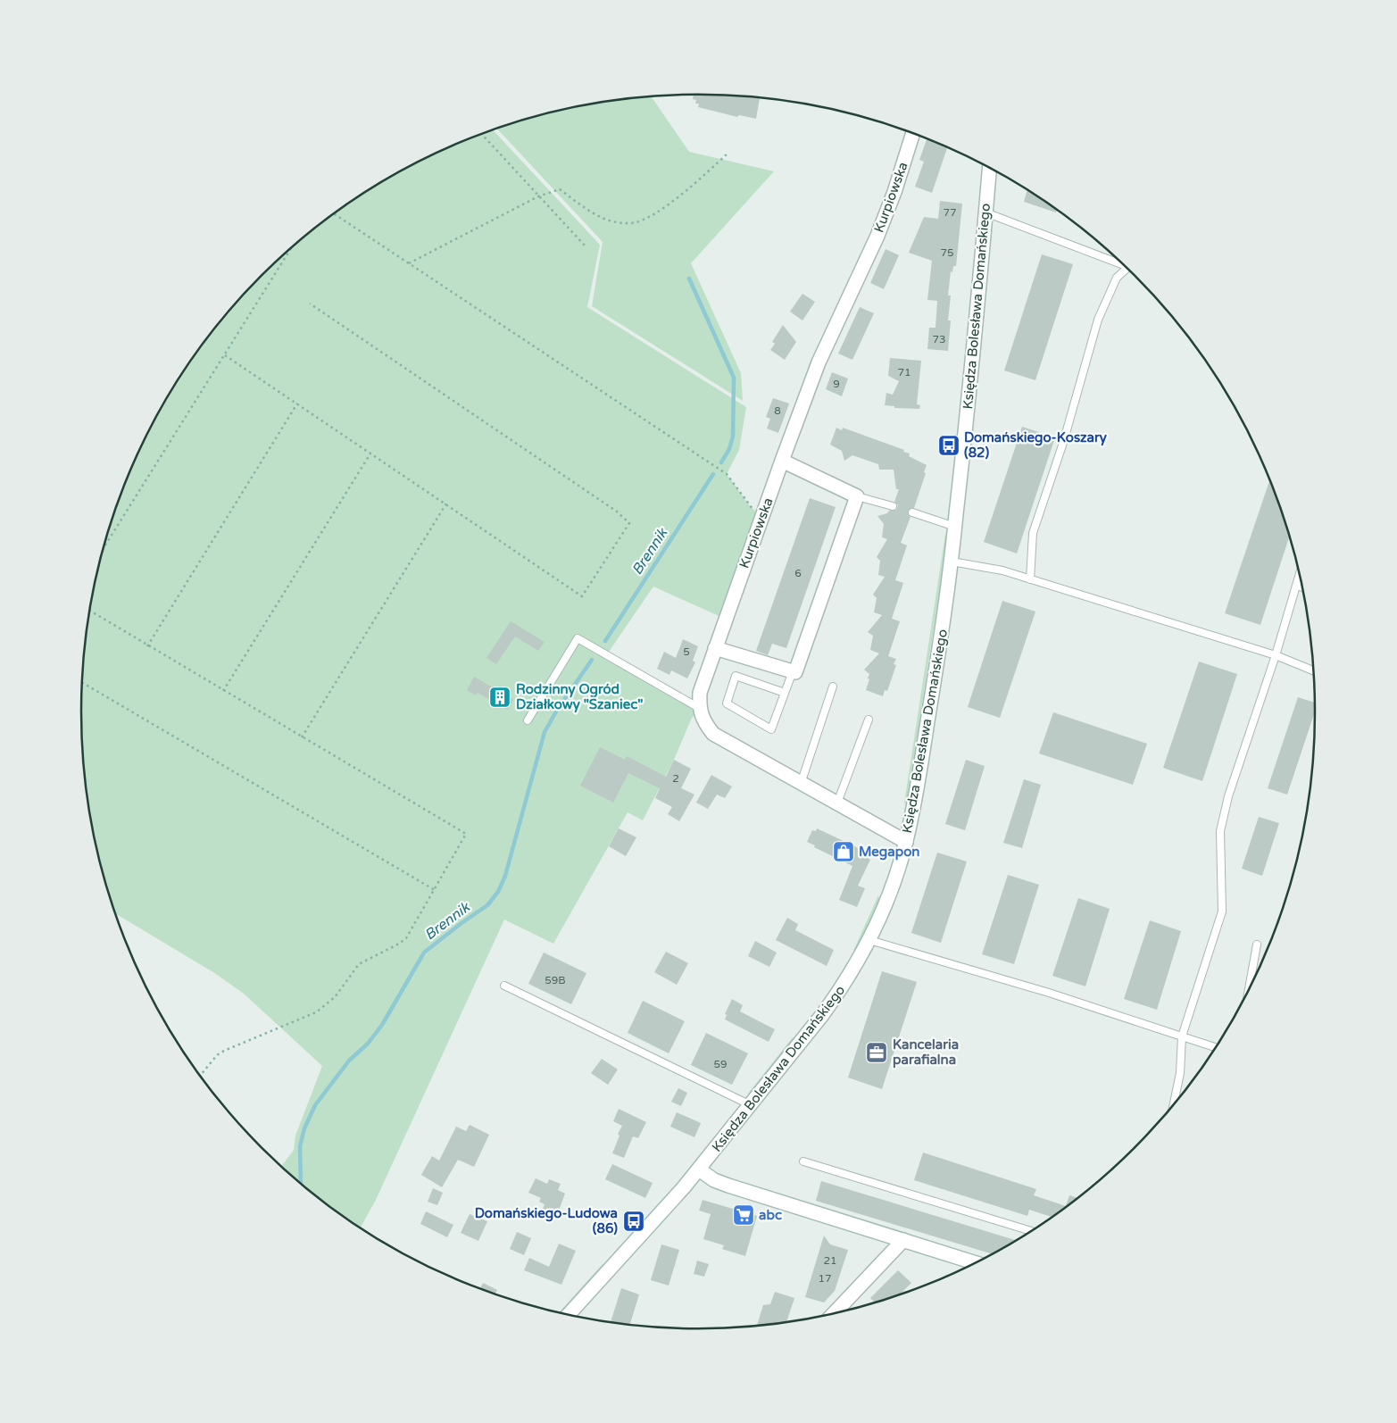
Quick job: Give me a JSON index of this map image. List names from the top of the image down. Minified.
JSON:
{"streets":{"street":["Kurpiowska","Księdza Bolesława Domańskiego"]},"water":["Brennik"],"places":{"bus stop":["Domańskiego-Koszary (82)","Domańskiego-Ludowa (86)"],"building":["Rodzinny Ogród Działkowy \"Szaniec\""],"shop":["Megapon"],"office":["Kancelaria parafialna"],"supermarket":["abc"]},"house_numbers":["77","75","73","71","9","8","6","5","2","59B","59","21","17"]}
